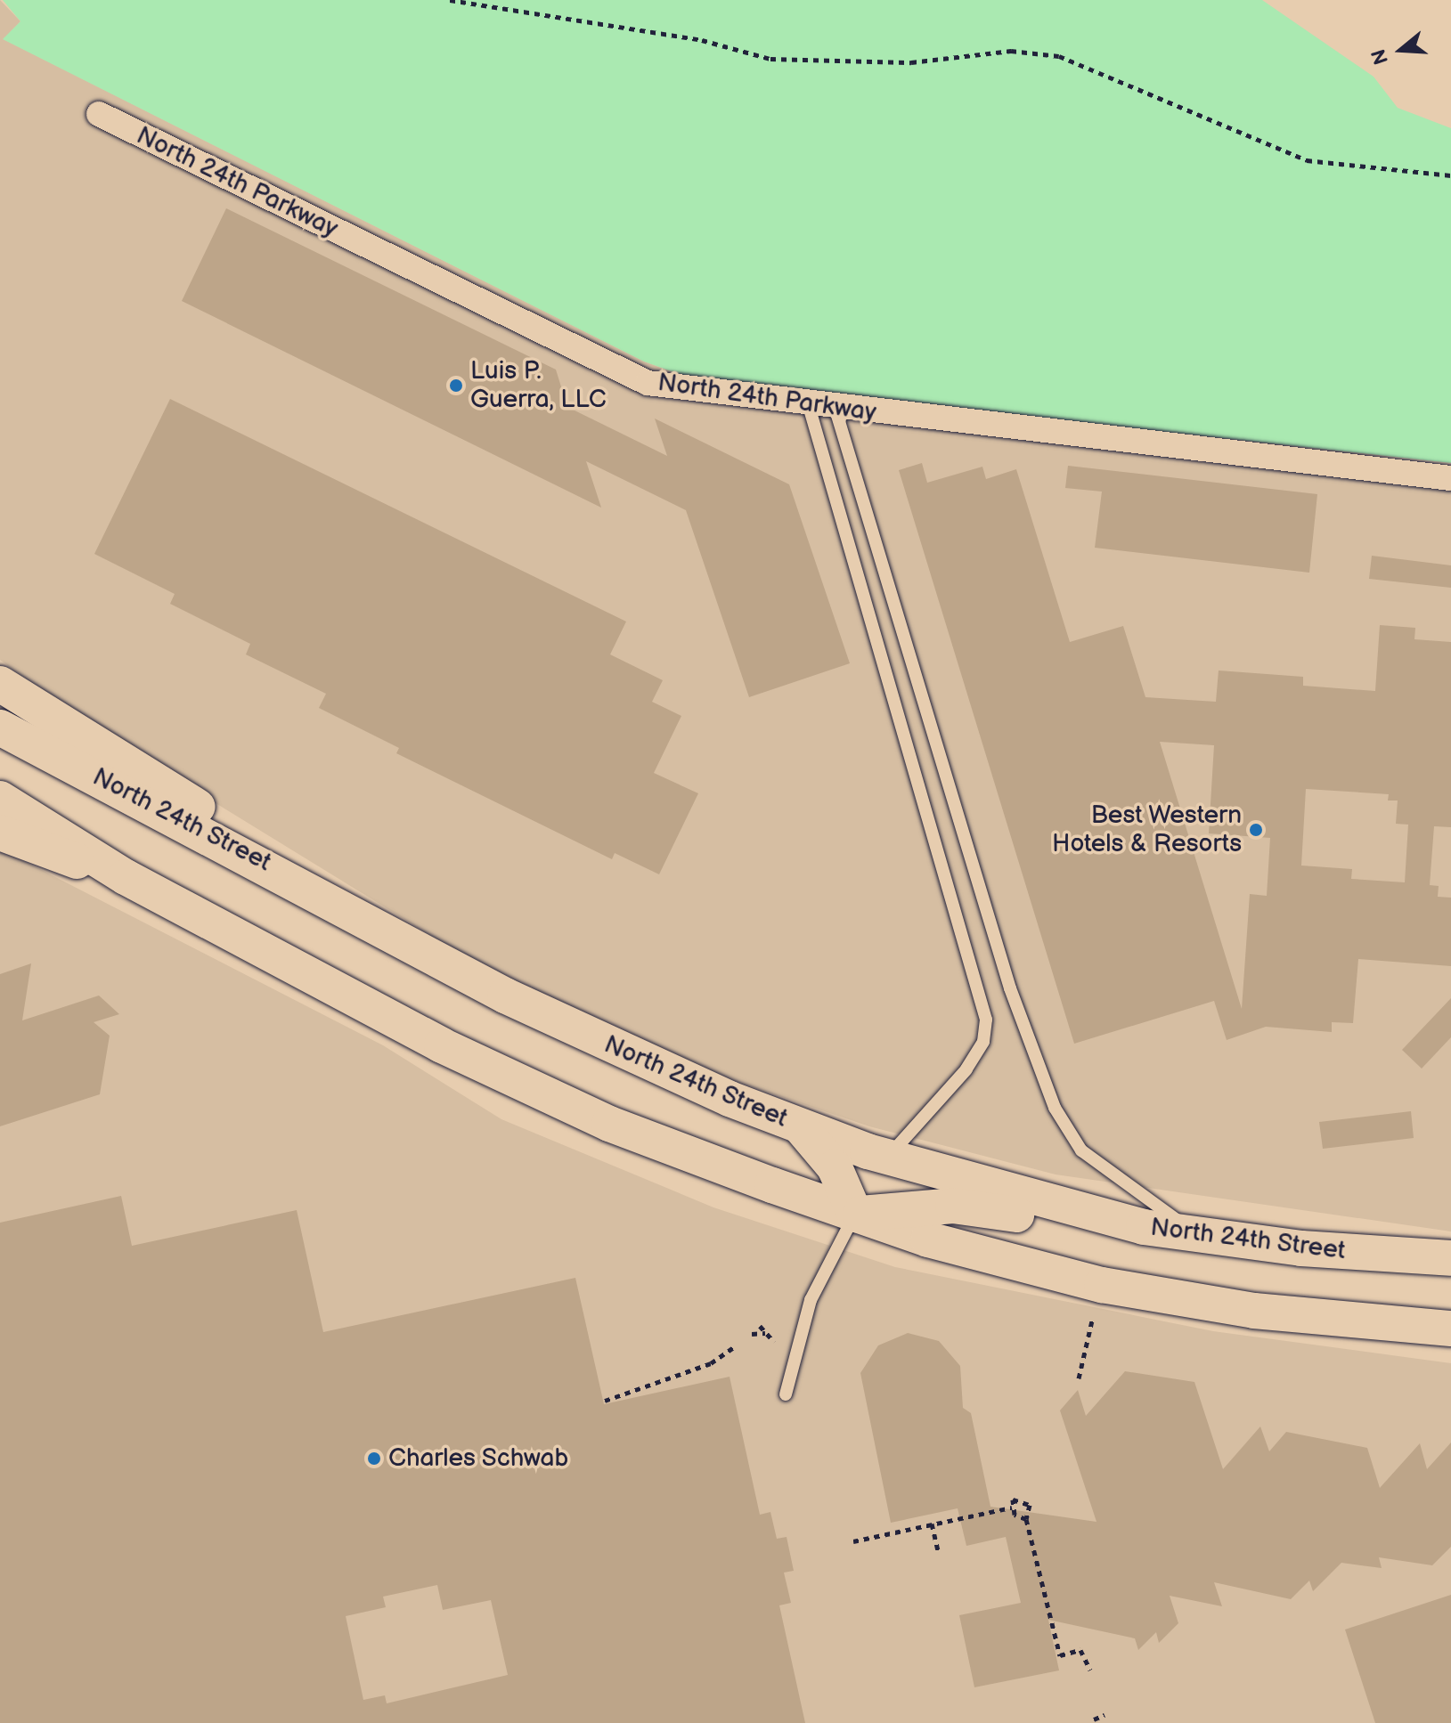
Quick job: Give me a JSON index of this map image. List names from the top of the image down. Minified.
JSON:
{"streets":{"main road":["North 24th Street"],"street":["North 24th Parkway"]},"places":["Luis P. Guerra, LLC","Best Western Hotels & Resorts","Charles Schwab"],"north":"left"}
